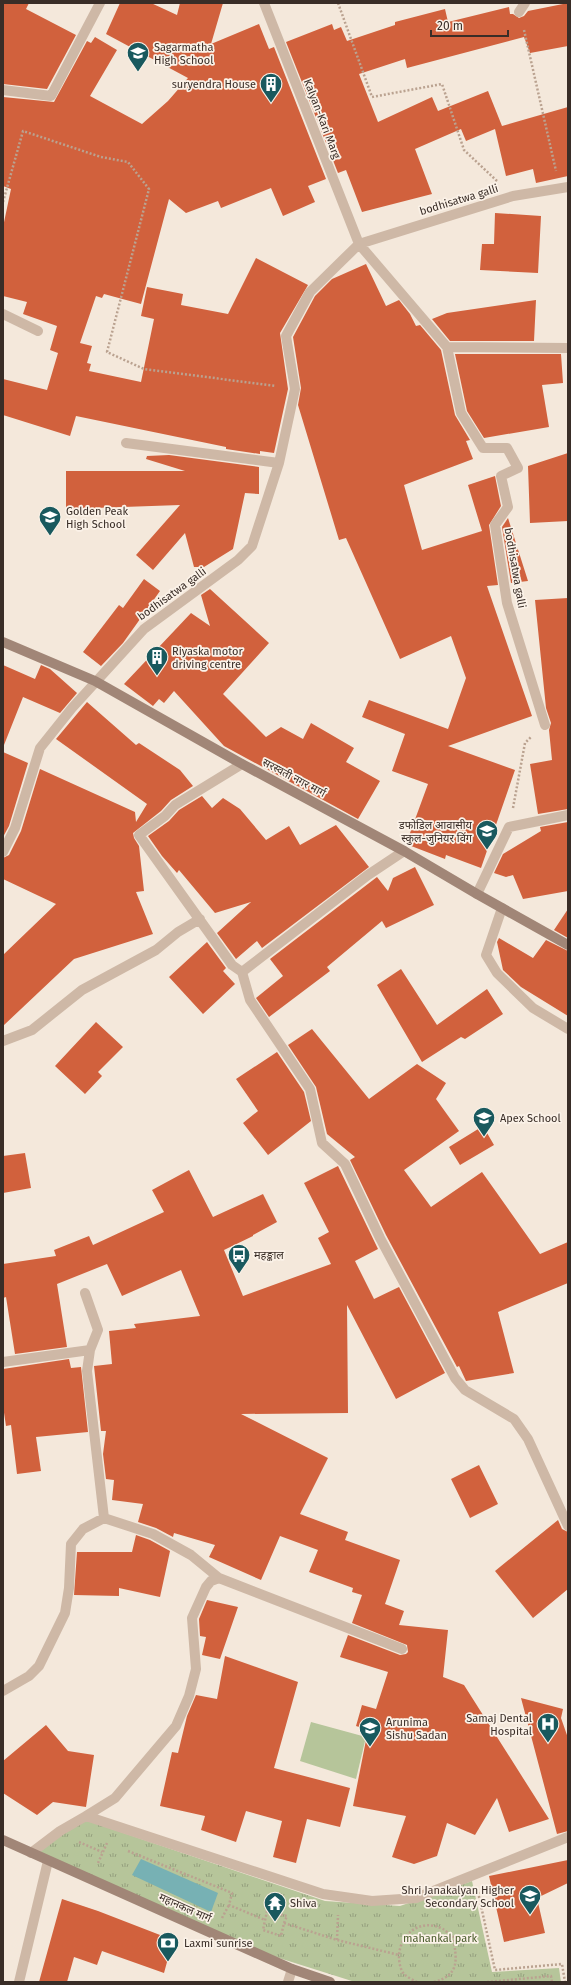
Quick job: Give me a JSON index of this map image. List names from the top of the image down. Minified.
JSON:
{"streets":{"main road":["सरस्वती नगर मार्ग","महानकल मार्ग"],"street":["Kalyan-Kari Marg","bodhisatwa galli"]},"crossings":[["Kalyan-Kari Marg","bodhisatwa galli"],["bodhisatwa galli","सरस्वती नगर मार्ग"]],"parks":["mahankal park"],"places":{"school or university":["Sagarmatha High School","Golden Peak High School","डफोडिल आवासीय स्कुल-जुनियर विंग","Apex School","Arunima Sishu Sadan","Shri Janakalyan Higher Secondary School"],"building":["suryendra House","Riyaska motor driving centre"],"bus stop":["महङ्काल"],"hospital":["Samaj Dental Hospital"],"temple":["Shiva"],"bank":["Laxmi sunrise"]},"scale_bar":"20 m"}
